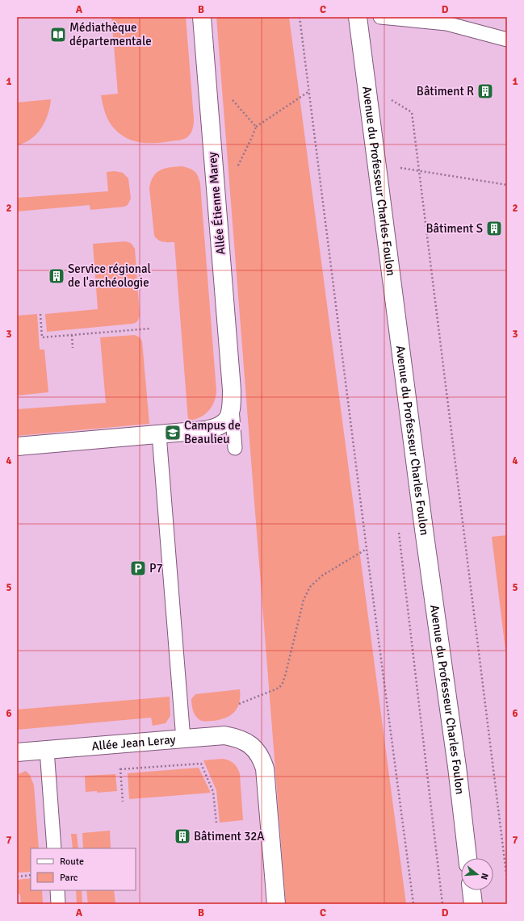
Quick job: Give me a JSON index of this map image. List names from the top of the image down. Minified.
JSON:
{"streets":{"street":["Avenue du Professeur Charles Foulon","Allée Étienne Marey","Allée Jean Leray"]},"places":{"library":["Médiathèque départementale"],"building":["Bâtiment R","Bâtiment S","Service régional de l'archéologie","Bâtiment 32A"],"school or university":["Campus de Beaulieu"],"parking":["P7"]},"legend":["Route","Parc"],"north":"right","grid":{"columns":["A","B","C","D"],"rows":["1","2","3","4","5","6","7"]}}
